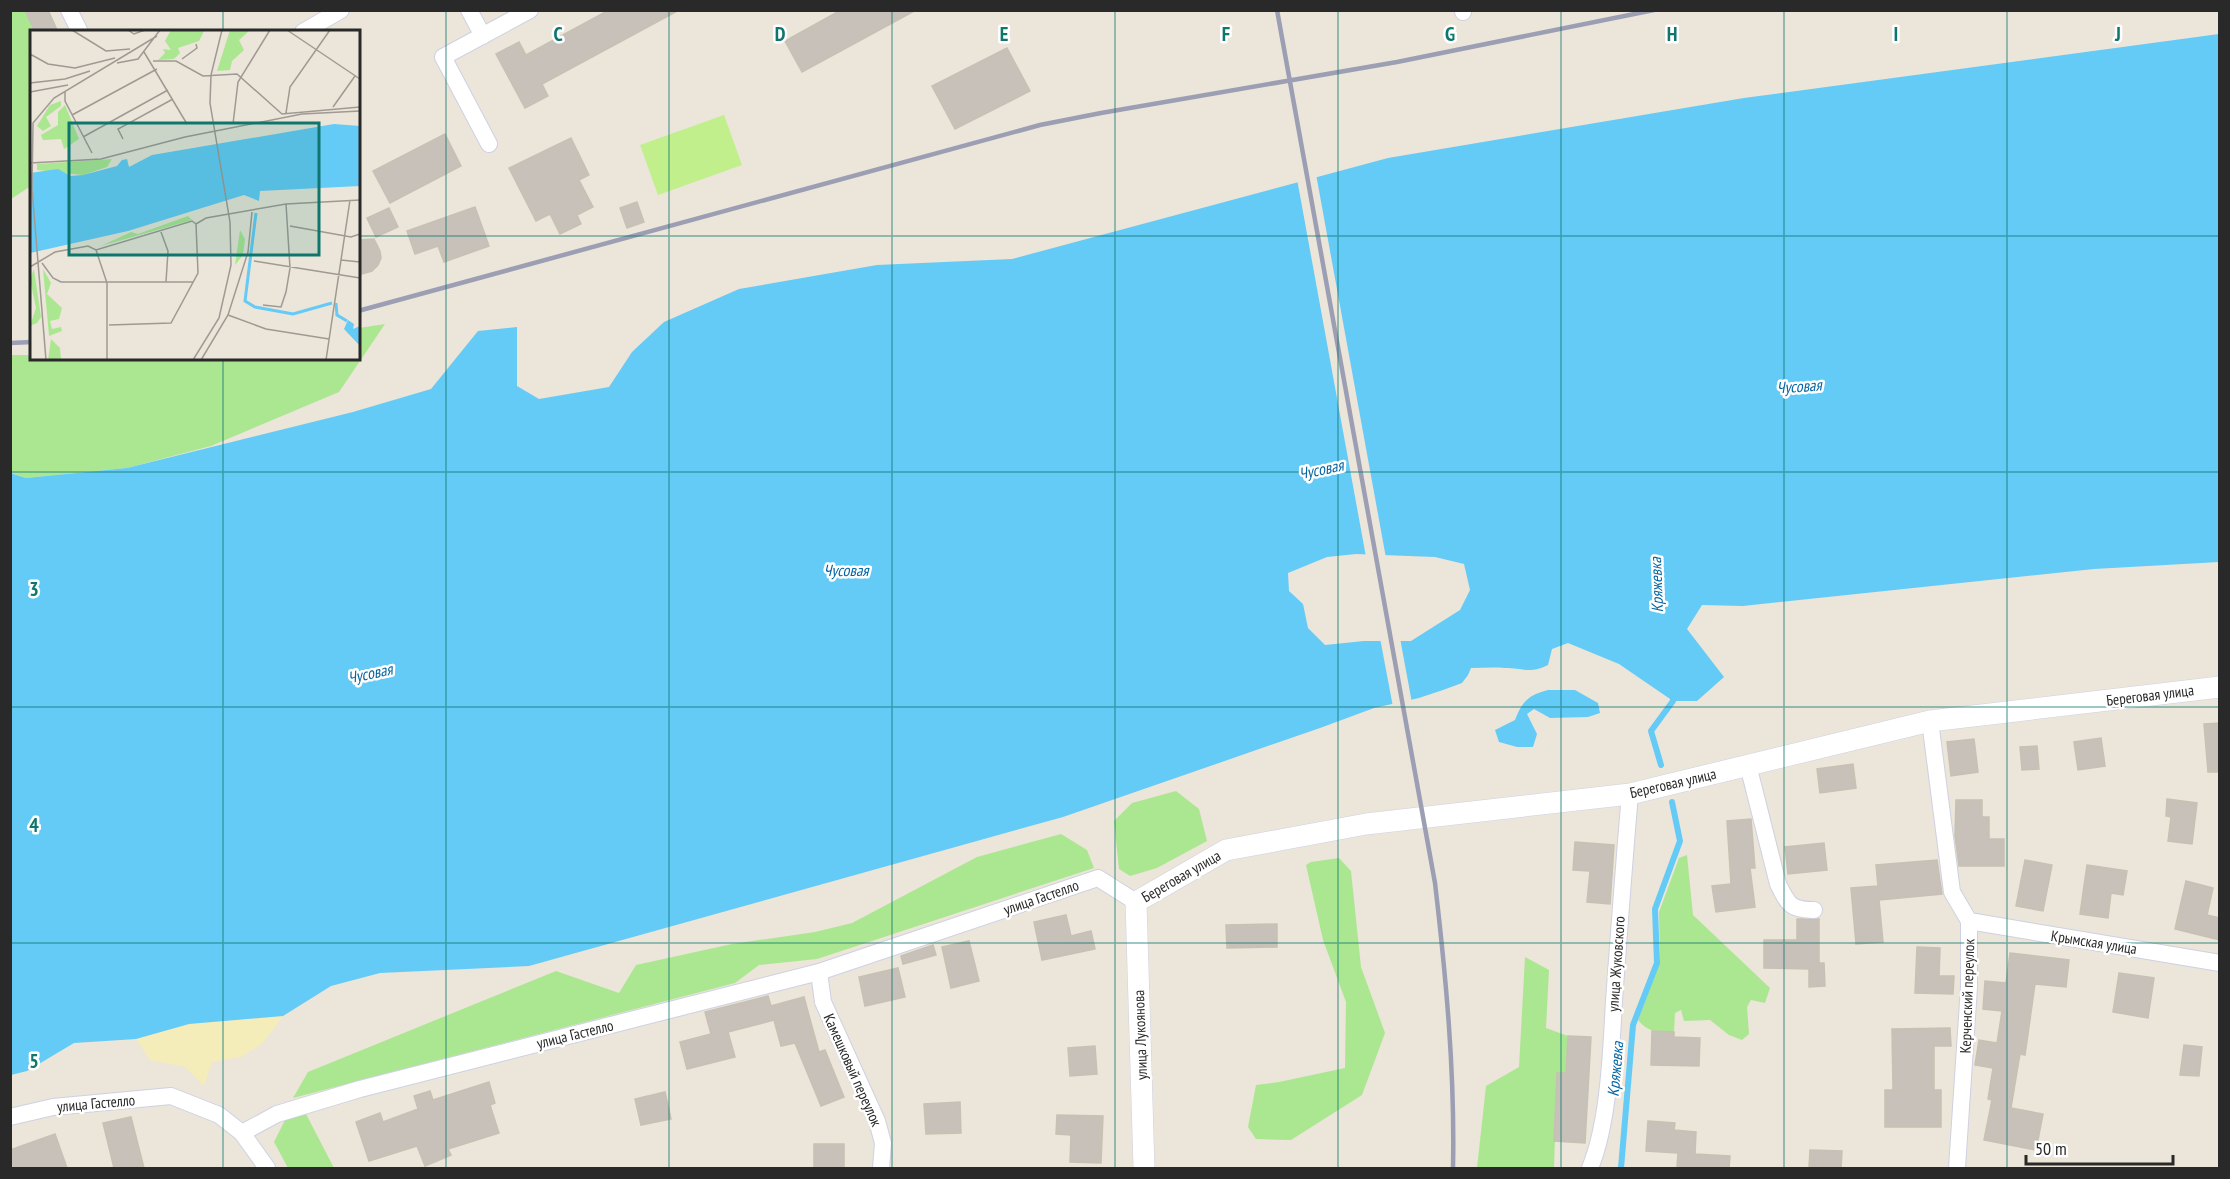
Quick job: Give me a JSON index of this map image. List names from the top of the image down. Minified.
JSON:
{"streets":{"street":["Береговая улица","улица Гастелло","Крымская улица","улица Жуковского","Керченский переулок","улица Лукоянова","Камешковый переулок"]},"crossings":[["Береговая улица","улица Гастелло"],["Береговая улица","улица Жуковского"],["Береговая улица","Керченский переулок"],["Береговая улица","улица Лукоянова"],["улица Гастелло","улица Лукоянова"],["улица Гастелло","Камешковый переулок"],["Крымская улица","Керченский переулок"]],"water":["Чусовая","Кряжевка"],"scale_bar":"50 m","grid":{"columns":["C","D","E","F","G","H","I","J"],"rows":["3","4","5"]}}
